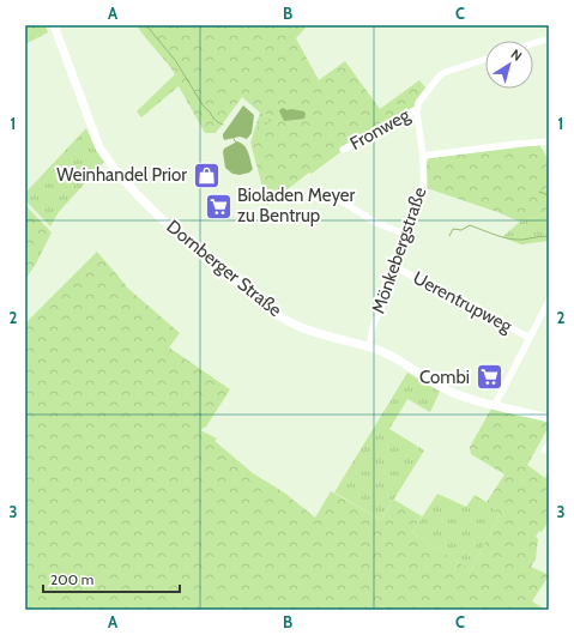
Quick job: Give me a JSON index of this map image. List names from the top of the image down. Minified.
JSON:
{"streets":{"main road":["Dornberger Straße"],"street":["Fronweg","Mönkebergstraße","Uerentrupweg"]},"crossings":[["Fronweg","Mönkebergstraße"],["Mönkebergstraße","Dornberger Straße"],["Mönkebergstraße","Uerentrupweg"]],"places":{"shop":["Weinhandel Prior"],"supermarket":["Bioladen Meyer zu Bentrup","Combi"]},"scale_bar":"200 m","north":"top right","grid":{"columns":["A","B","C"],"rows":["1","2","3"]}}
